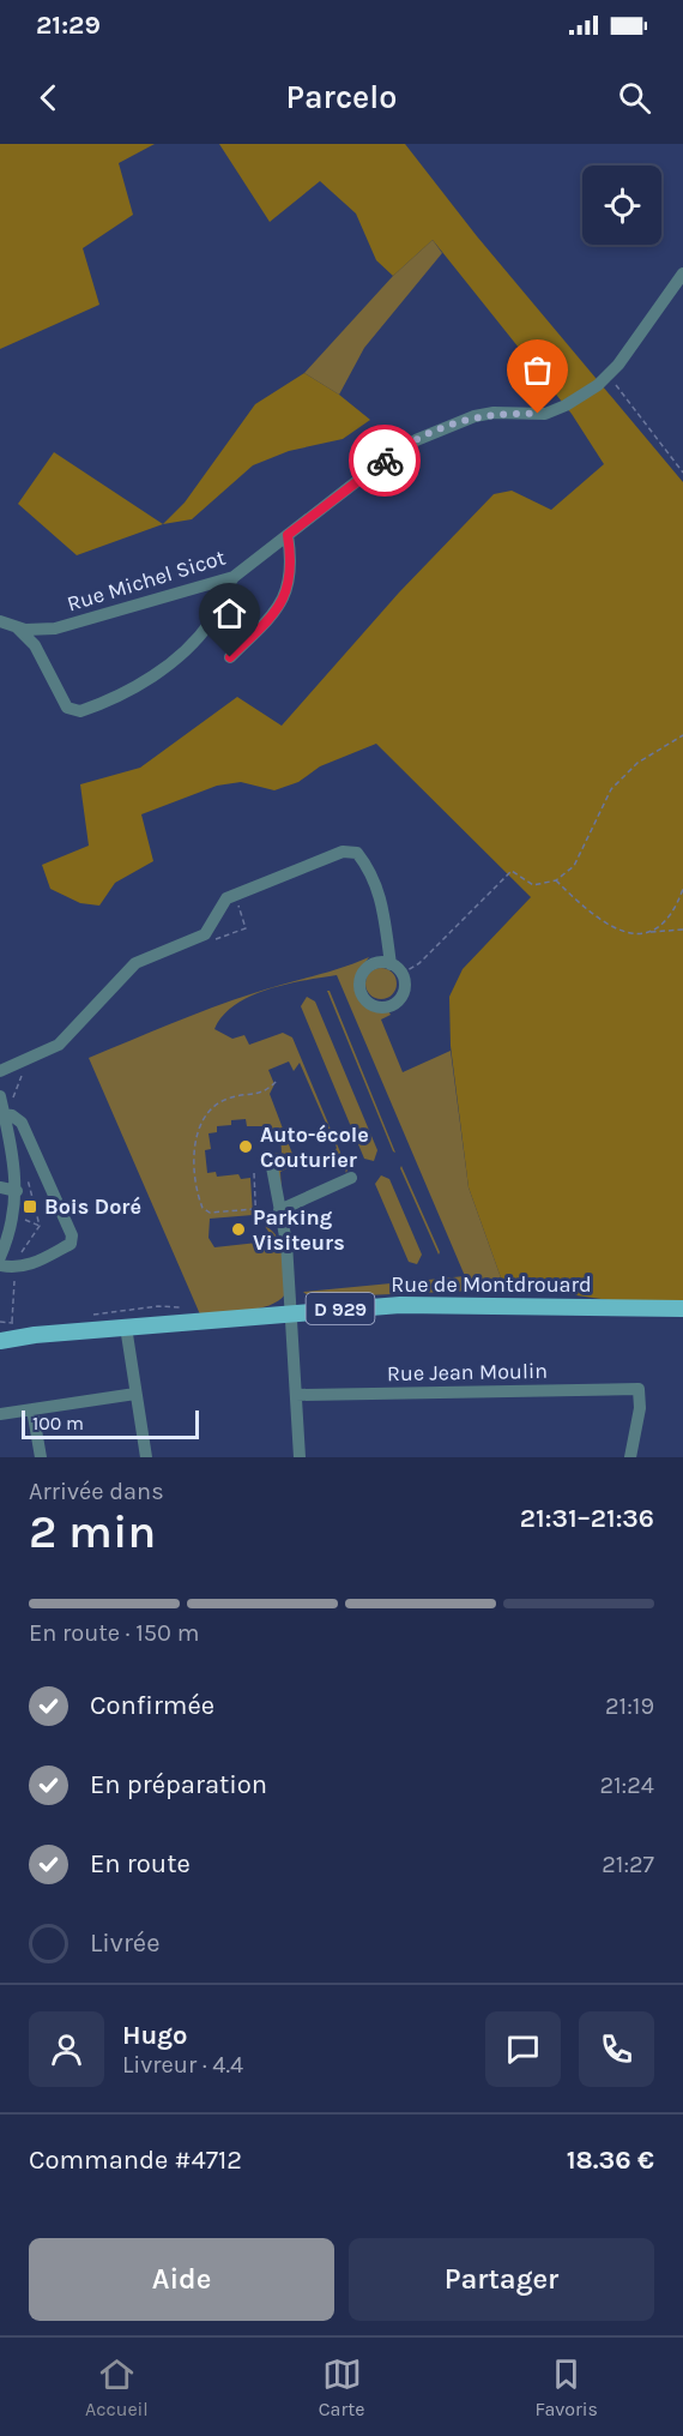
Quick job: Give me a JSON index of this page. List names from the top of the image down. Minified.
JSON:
{"streets":{"main road":["Rue de Montdrouard","D 929"],"street":["Rue Michel Sicot","Rue Jean Moulin"]},"places":{"other":["Auto-école Couturier","Parking Visiteurs"],"transit":["Bois Doré"]},"scale_bar":"100 m","page":{"status":"21:29","header":"Parcelo","scale":"100 m","heading":["2 min","Arrivée dans","21:31–21:36"],"panel":["Hugo","Livreur · 4.4","Commande #4712","18.36 €"],"bar":"En route · 150 m","list":[["Confirmée","21:19"],["En préparation","21:24"],["En route","21:27"],"Livrée"],"buttons":["Aide","Partager"],"tabs":["Accueil","Carte","Favoris"]}}
